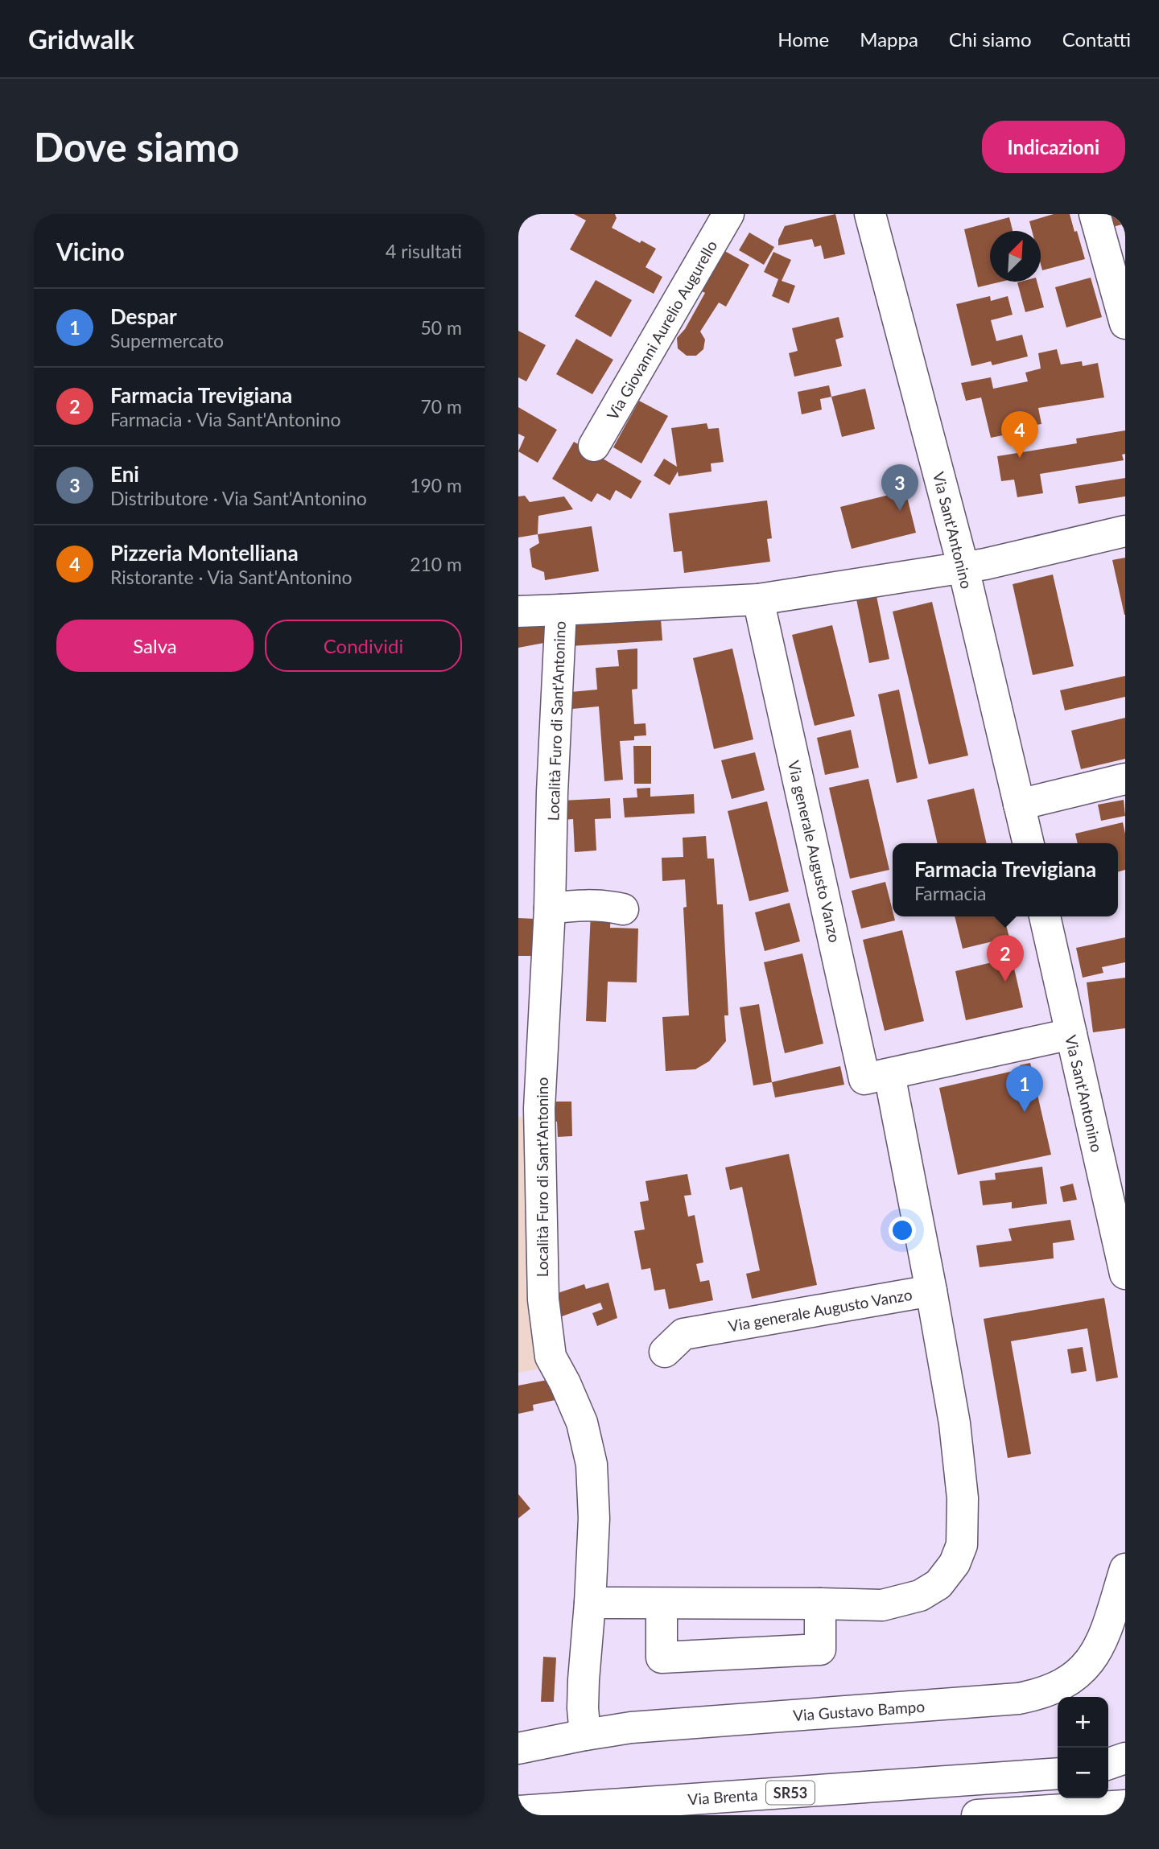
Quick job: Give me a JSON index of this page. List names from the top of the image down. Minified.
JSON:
{"streets":{"main road":["Via Giovanni Aurelio Augurello","Via Sant'Antonino","Località Furo di Sant'Antonino","Via generale Augusto Vanzo","Via Gustavo Bampo","SR53","Via Brenta"]},"crossings":[["Via Sant'Antonino","Località Furo di Sant'Antonino"],["Via Sant'Antonino","Via generale Augusto Vanzo"],["Località Furo di Sant'Antonino","Via generale Augusto Vanzo"],["Località Furo di Sant'Antonino","Via Gustavo Bampo"]],"north":"top right","page":{"header":"Gridwalk","nav":["Home","Mappa","Chi siamo","Contatti"],"buttons":["Indicazioni",["Salva","Condividi"]],"title":"Dove siamo","heading":["Vicino","4 risultati"],"list":[{"mark":"1","name":"Despar","note":"Supermercato","value":"50 m"},{"mark":"2","name":"Farmacia Trevigiana","note":"Farmacia · Via Sant'Antonino","value":"70 m"},{"mark":"3","name":"Eni","note":"Distributore · Via Sant'Antonino","value":"190 m"},{"mark":"4","name":"Pizzeria Montelliana","note":"Ristorante · Via Sant'Antonino","value":"210 m"}],"pins":["4","3","2","1"],"popup":["Farmacia Trevigiana","Farmacia"],"map_buttons":["+","−"]}}
